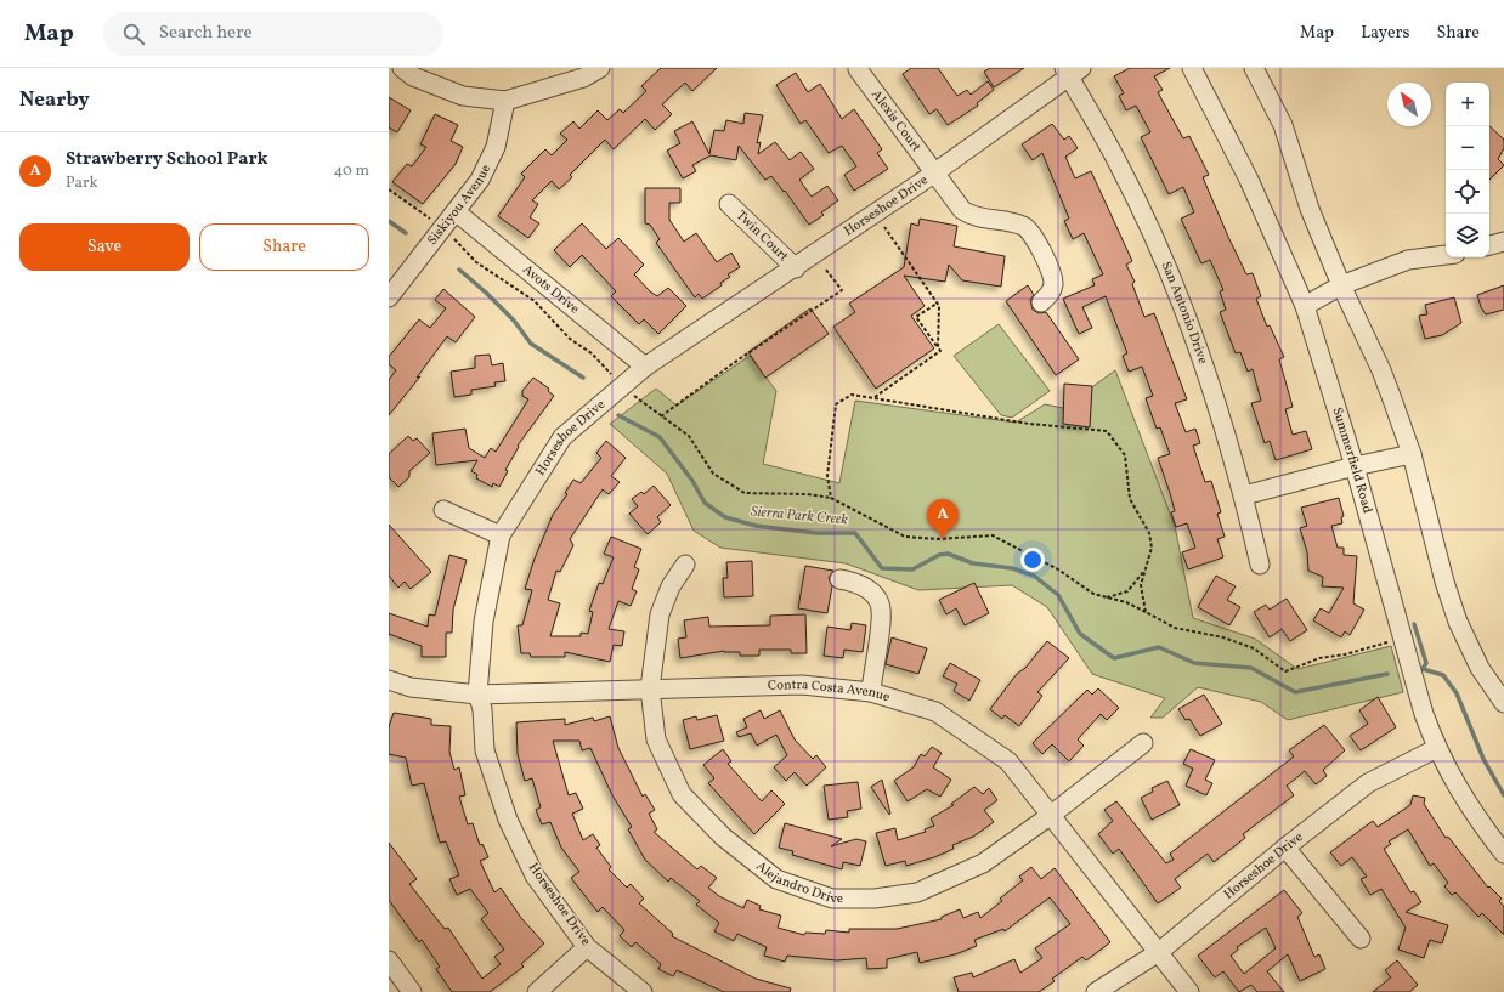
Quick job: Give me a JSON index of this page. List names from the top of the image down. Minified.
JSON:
{"streets":{"street":["Alexis Court","Siskiyou Avenue","Horseshoe Drive","Twin Court","Avots Drive","San Antonio Drive","Summerfield Road","Contra Costa Avenue","Alejandro Drive"]},"crossings":[["Alexis Court","Horseshoe Drive"],["Siskiyou Avenue","Avots Drive"],["Horseshoe Drive","Twin Court"],["Horseshoe Drive","Avots Drive"],["Horseshoe Drive","San Antonio Drive"],["Horseshoe Drive","Summerfield Road"],["Horseshoe Drive","Contra Costa Avenue"],["Contra Costa Avenue","Alejandro Drive"]],"water":["Sierra Park Creek"],"north":"top left","page":{"header":"Map","search":"Search here","nav":["Map","Layers","Share"],"heading":"Nearby","map_buttons":["+","−"],"list":[{"mark":"A","name":"Strawberry School Park","note":"Park","value":"40 m"}],"buttons":["Save","Share"],"pins":"A"}}
